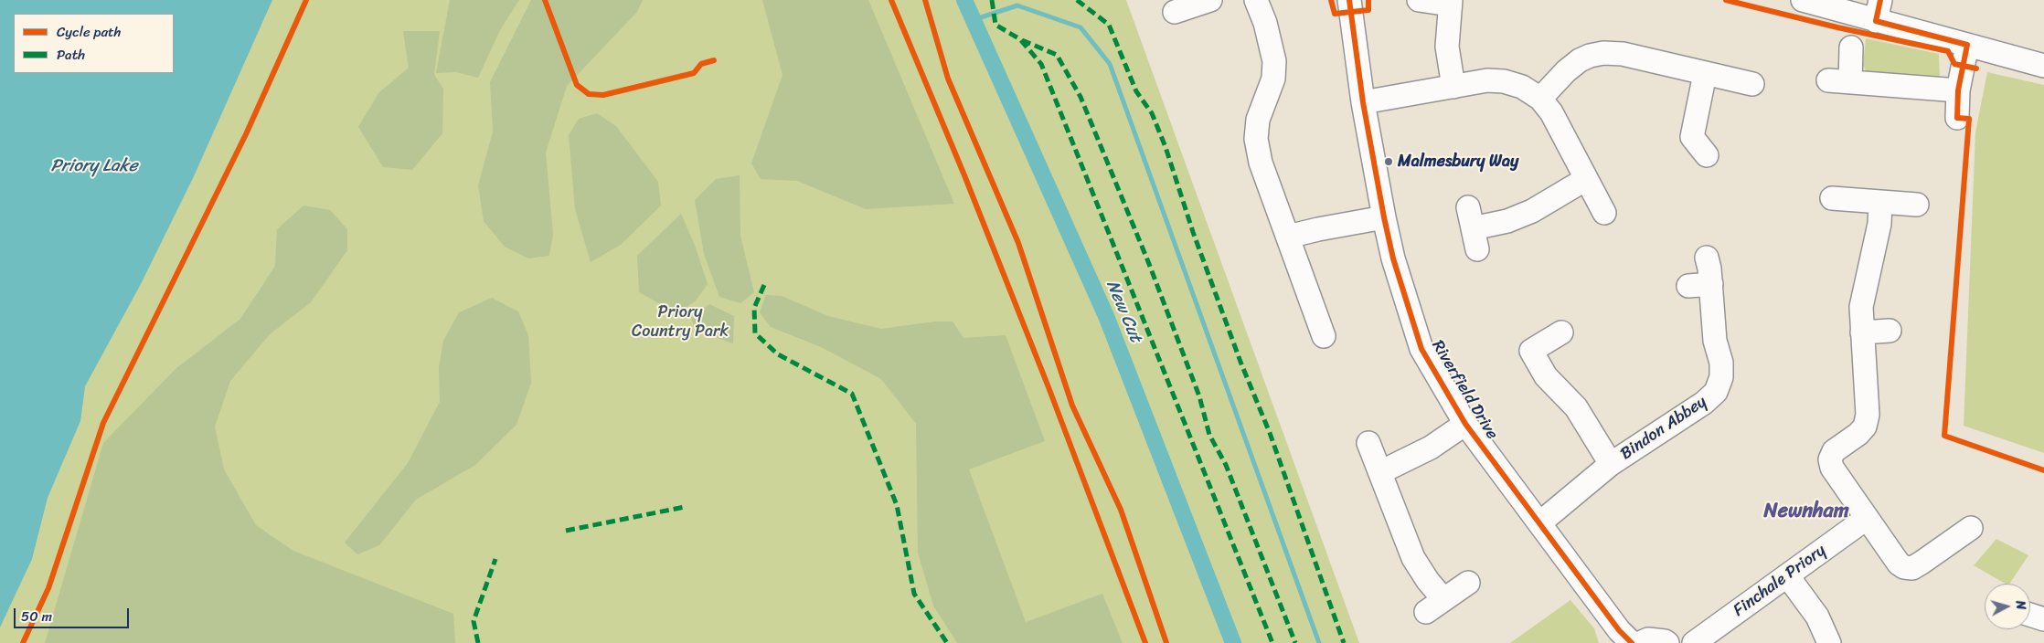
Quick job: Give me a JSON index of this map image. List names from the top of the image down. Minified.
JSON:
{"streets":{"street":["Riverfield Drive","Bindon Abbey","Finchale Priory"]},"crossings":[["Riverfield Drive","Bindon Abbey"]],"districts":["Newnham"],"water":["Priory Lake","New Cut"],"parks":["Priory Country Park"],"places":["Malmesbury Way"],"legend":["Cycle path","Path"],"scale_bar":"50 m","north":"right"}
